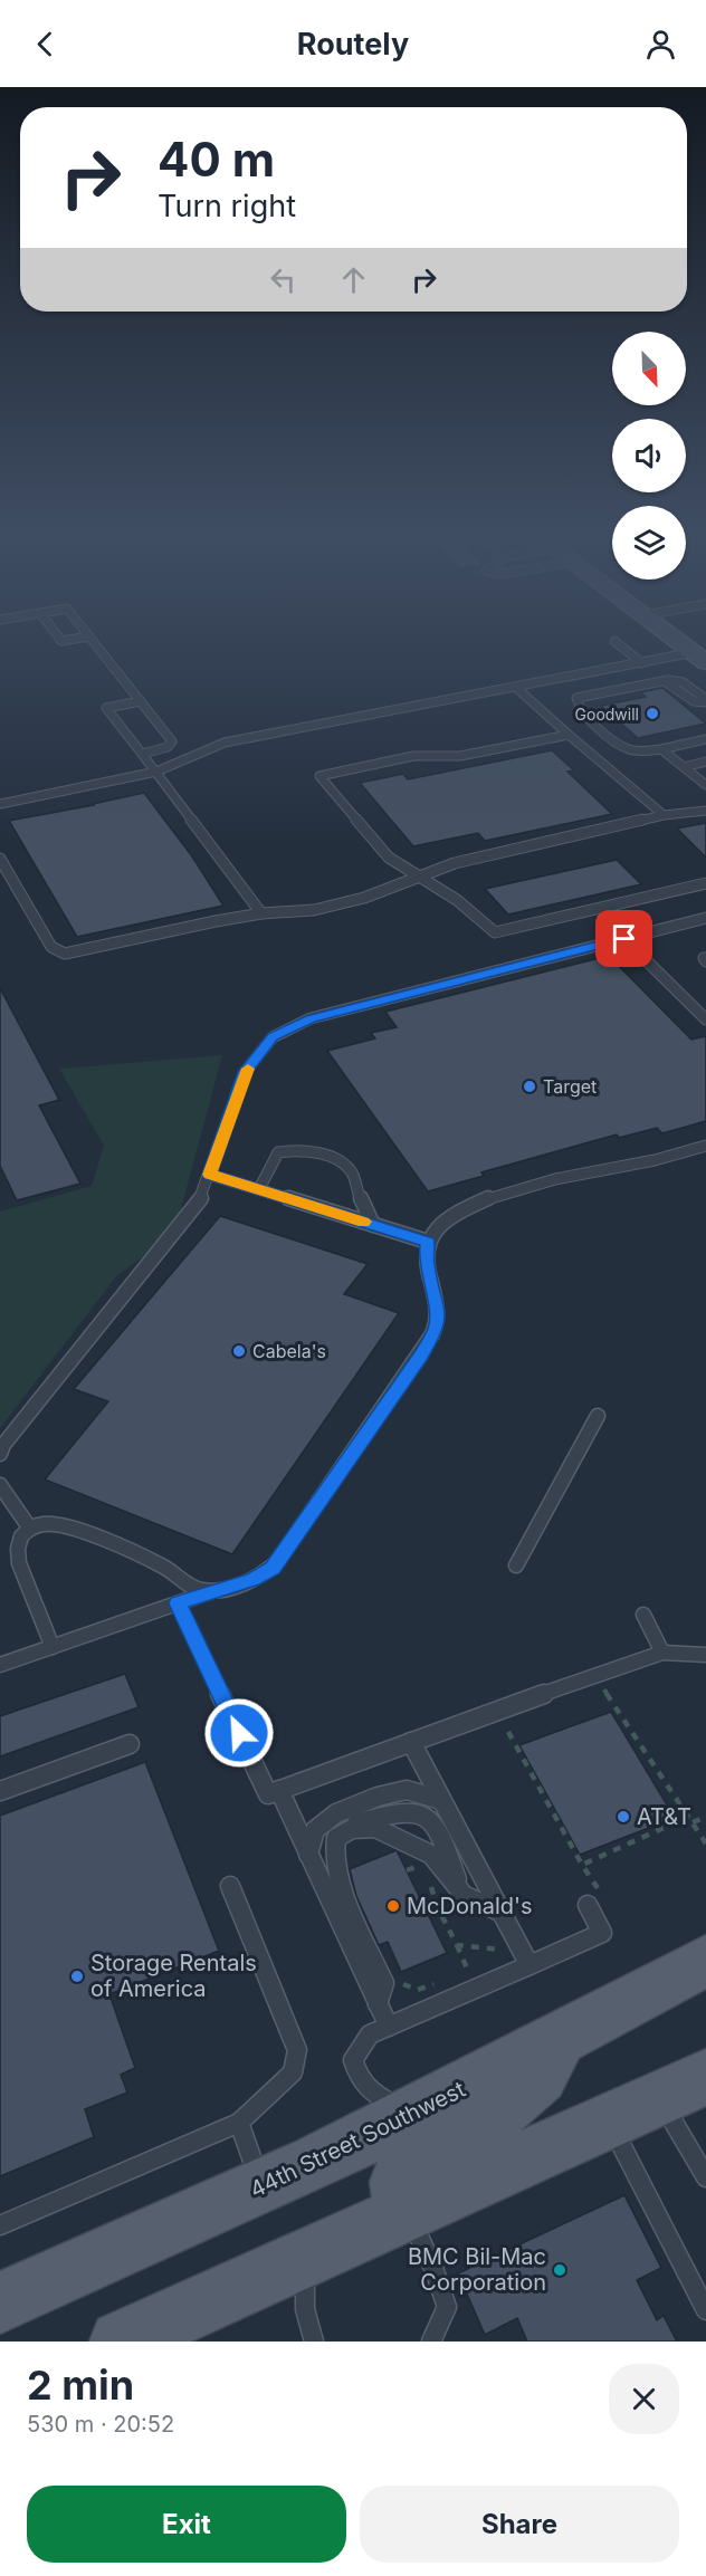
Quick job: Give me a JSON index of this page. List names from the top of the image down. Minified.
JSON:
{"streets":{"main road":["44th Street Southwest"]},"places":["Goodwill","Target","Cabela's","AT&T","McDonald's","Storage Rentals of America","BMC Bil-Mac Corporation"],"north":"bottom right","page":{"header":"Routely","turn":["40 m","Turn right"],"heading":["2 min","530 m · 20:52"],"buttons":["Exit","Share"]}}
